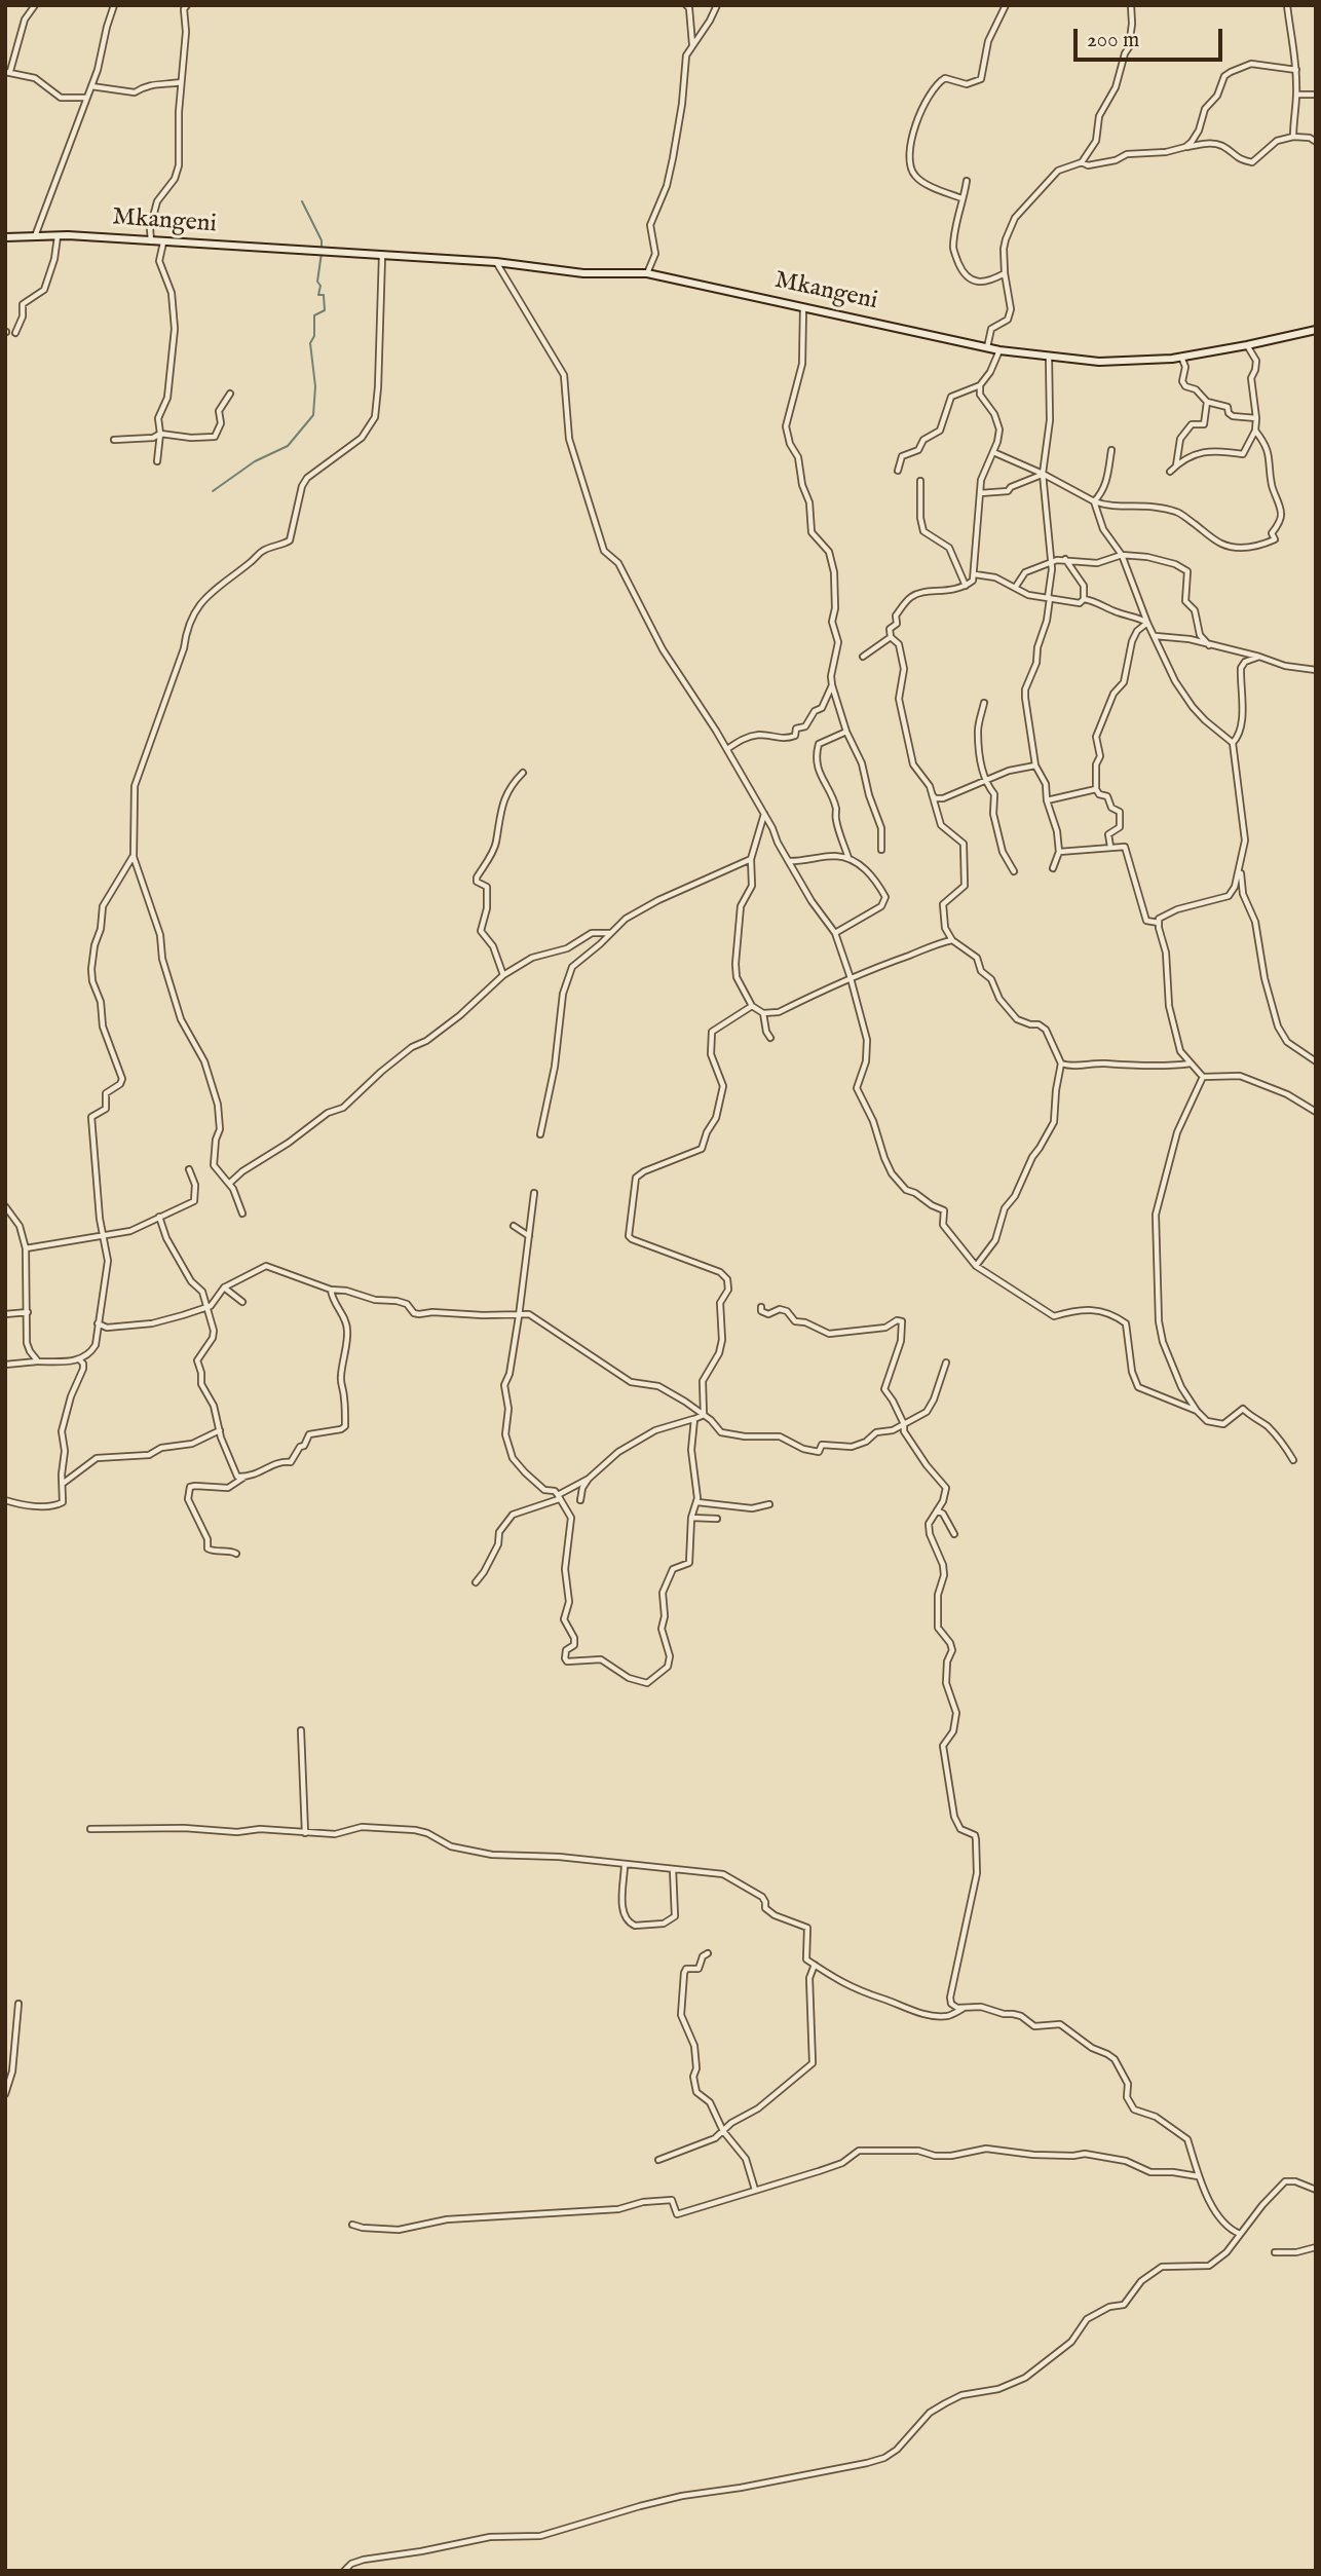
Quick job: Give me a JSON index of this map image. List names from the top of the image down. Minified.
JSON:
{"streets":{"street":["Mkangeni"]},"scale_bar":"200 m"}
